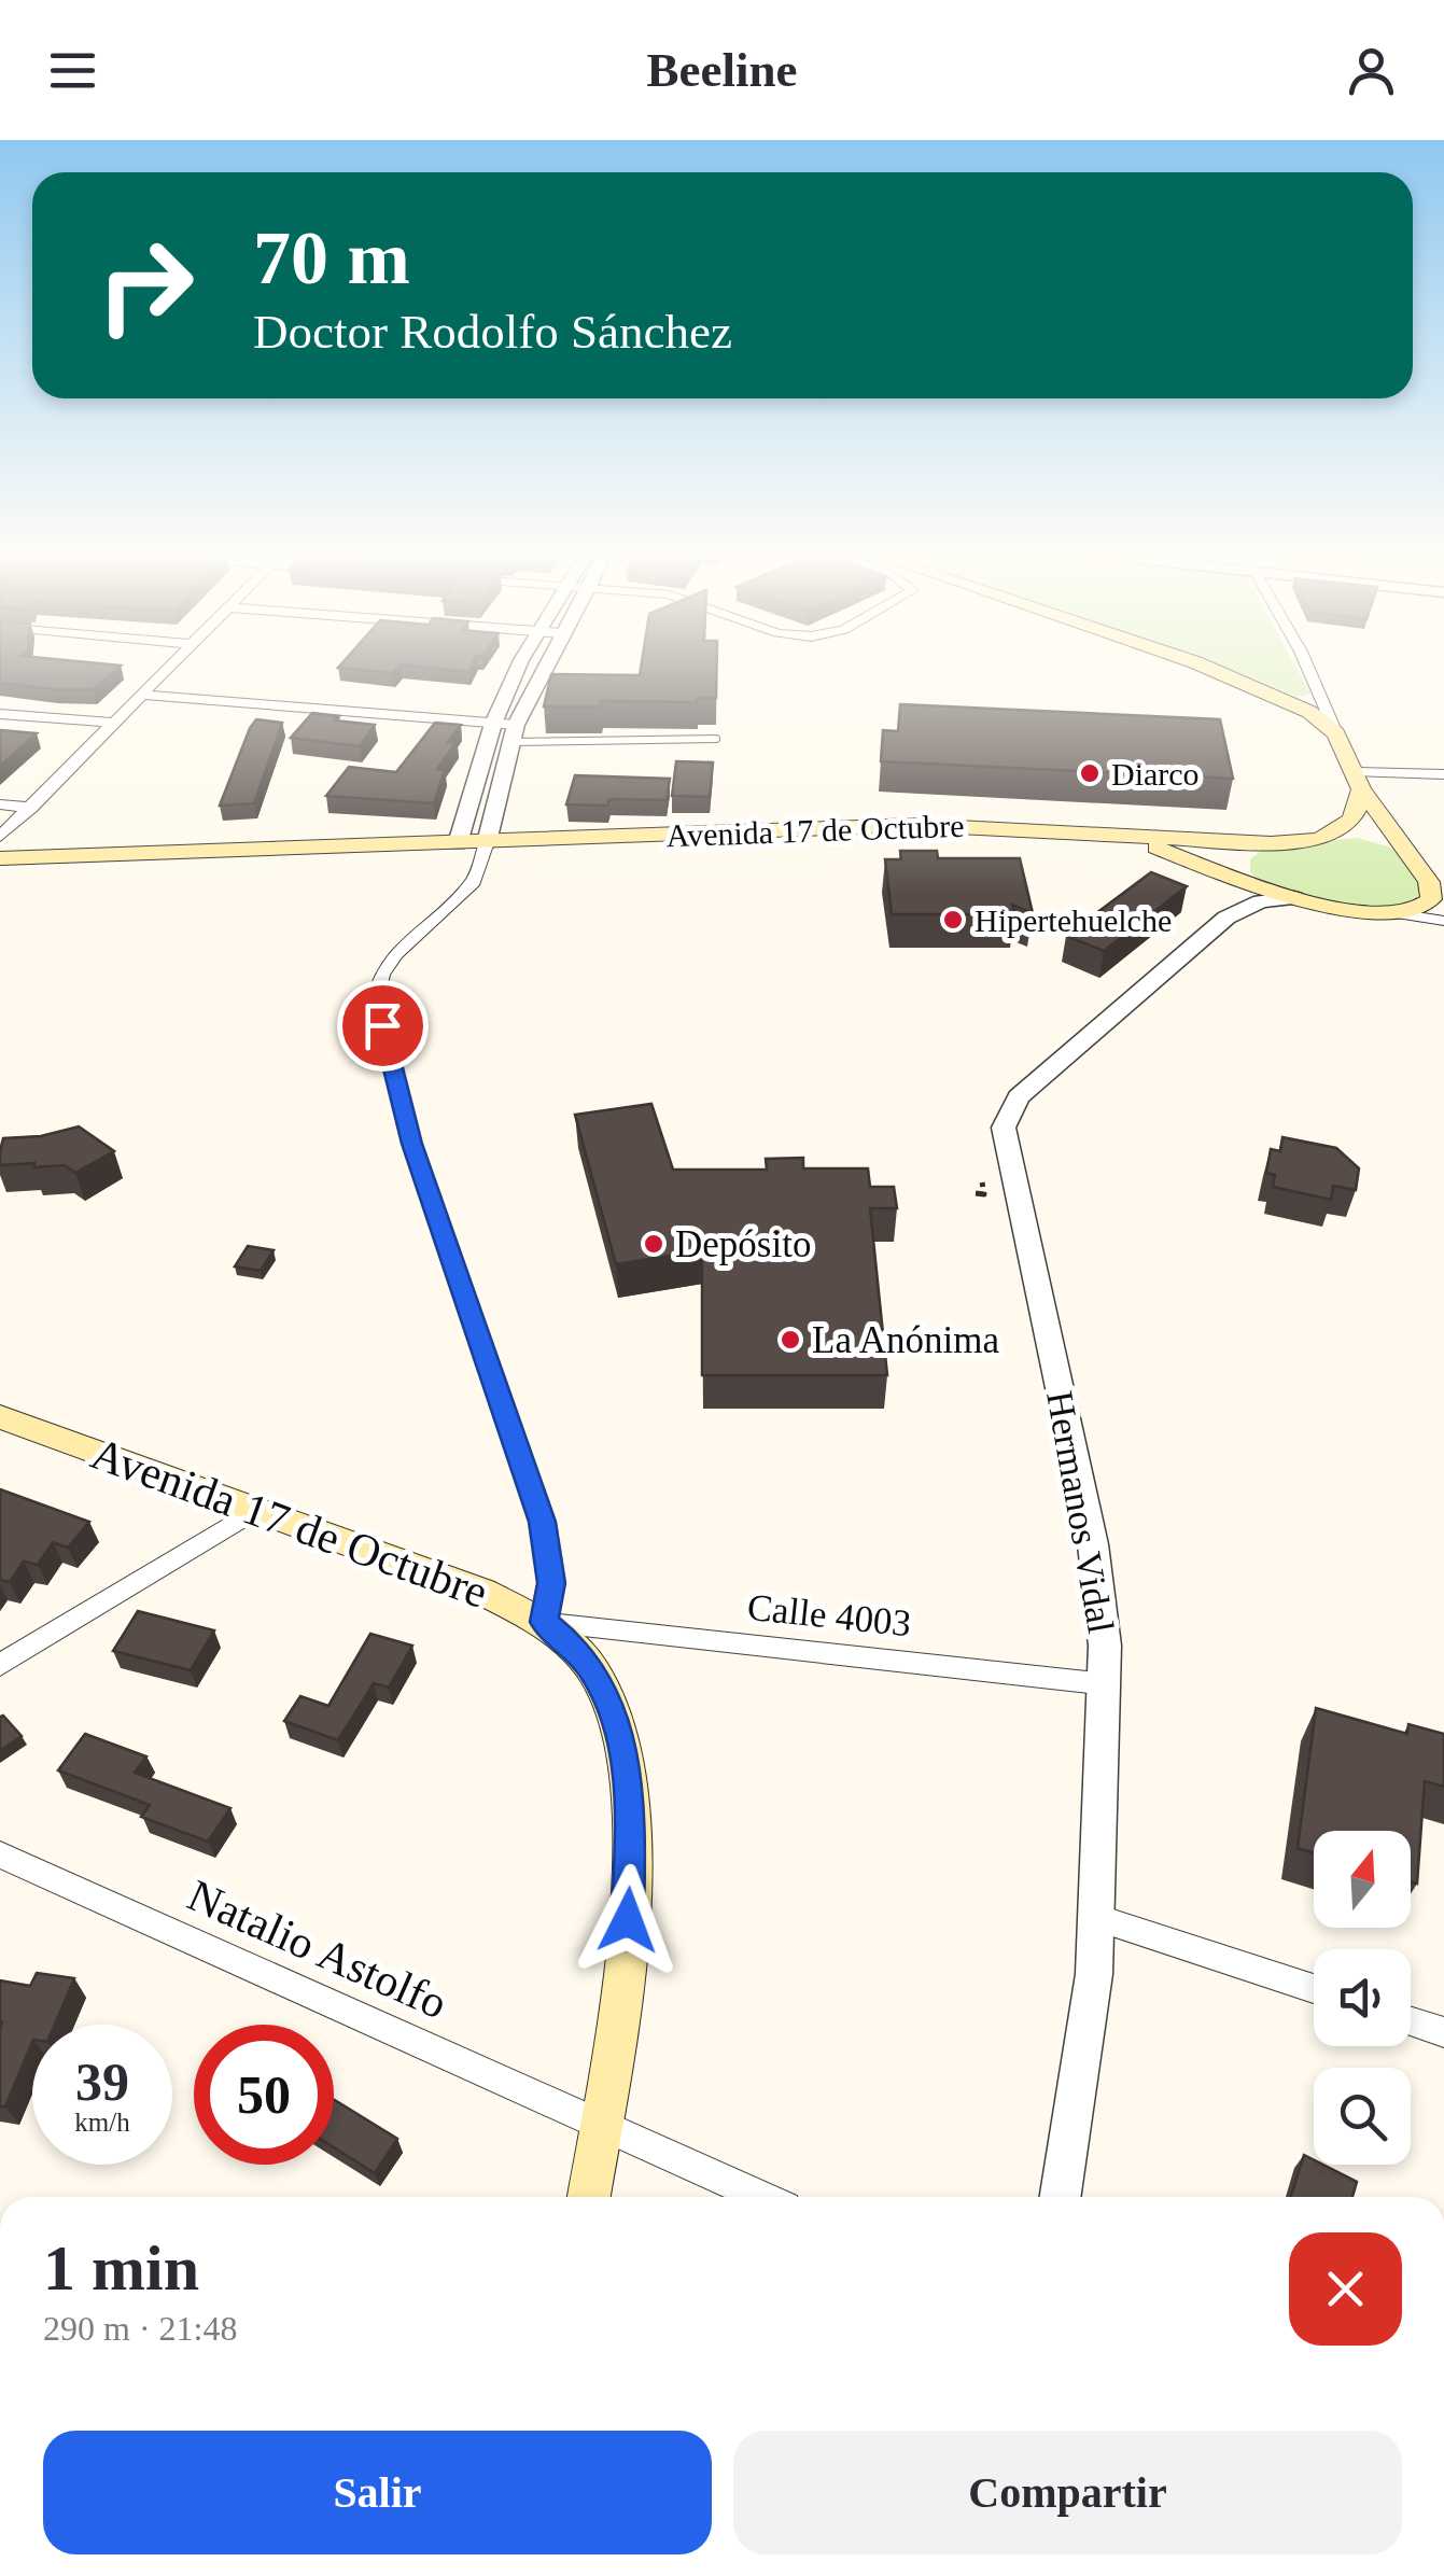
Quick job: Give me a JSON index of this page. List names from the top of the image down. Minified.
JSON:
{"streets":{"main road":["Avenida 17 de Octubre"],"street":["Hermanos Vidal","Calle 4003","Natalio Astolfo"]},"crossings":[["Avenida 17 de Octubre","Hermanos Vidal"],["Avenida 17 de Octubre","Calle 4003"],["Avenida 17 de Octubre","Natalio Astolfo"],["Hermanos Vidal","Calle 4003"]],"places":["Diarco","Hipertehuelche","Depósito","La Anónima"],"north":"top","page":{"header":"Beeline","turn":["70 m","Doctor Rodolfo Sánchez"],"speed":"39 km/h","limit":"50","heading":["1 min","290 m · 21:48"],"buttons":["Salir","Compartir"]}}
